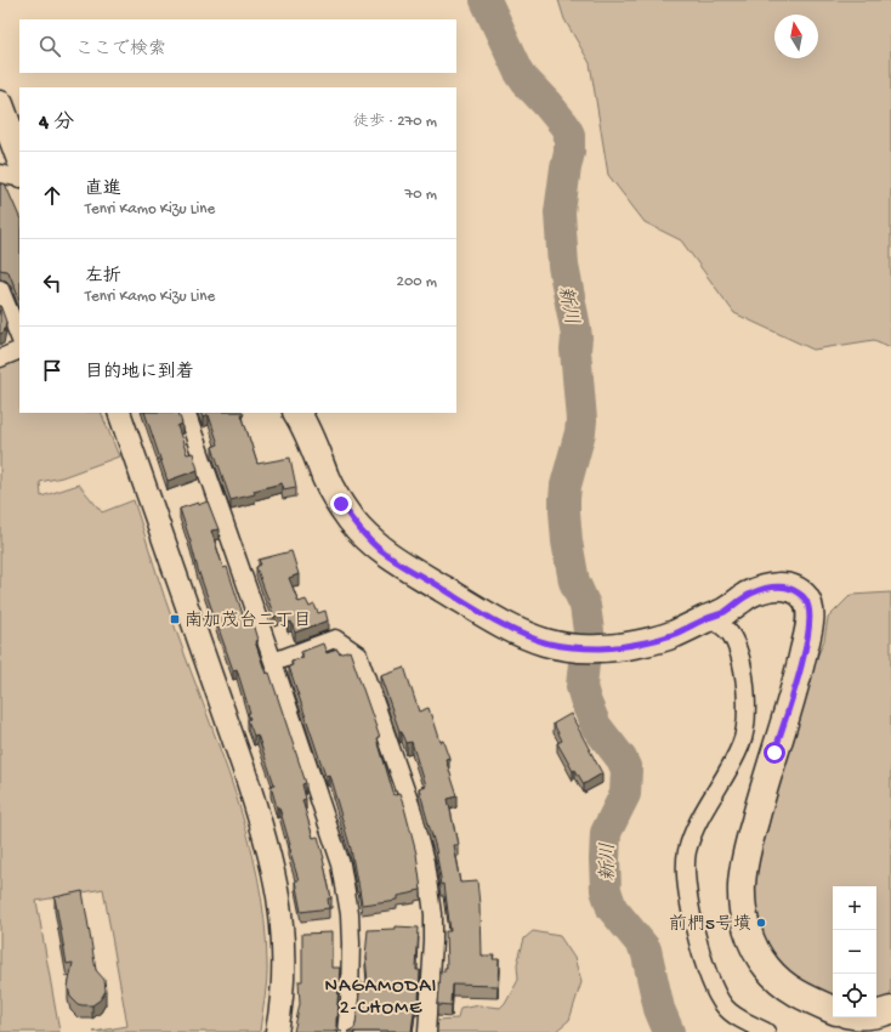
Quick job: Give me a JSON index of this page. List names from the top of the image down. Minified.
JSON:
{"districts":["NAGAMODAI 2-CHOME"],"water":["新川"],"places":{"transit":["南加茂台二丁目"],"other":["前椚5号墳"]},"north":"top","page":{"search":"ここで検索","heading":["4 分","徒歩 · 270 m"],"list":[["直進","Tenri Kamo Kizu Line","70 m"],["左折","Tenri Kamo Kizu Line","200 m"],"目的地に到着"],"map_buttons":["+","−"]}}
